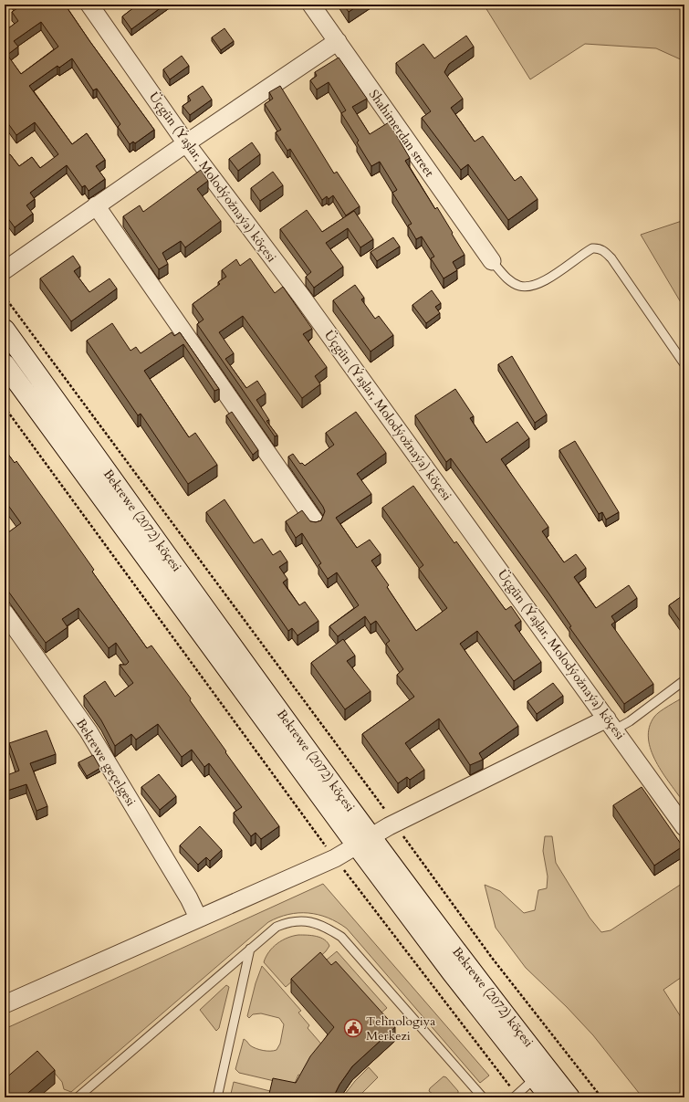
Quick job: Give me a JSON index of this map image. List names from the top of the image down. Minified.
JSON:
{"streets":{"main road":["Bekrewe (2072) köçesi"],"street":["Shahimerdan street","Üçgün (Ýaşlar, Molodýožnaýa) köçesi","Bekrewe geçelgesi"]},"places":{"public building":["Tehnologiya Merkezi"]}}
